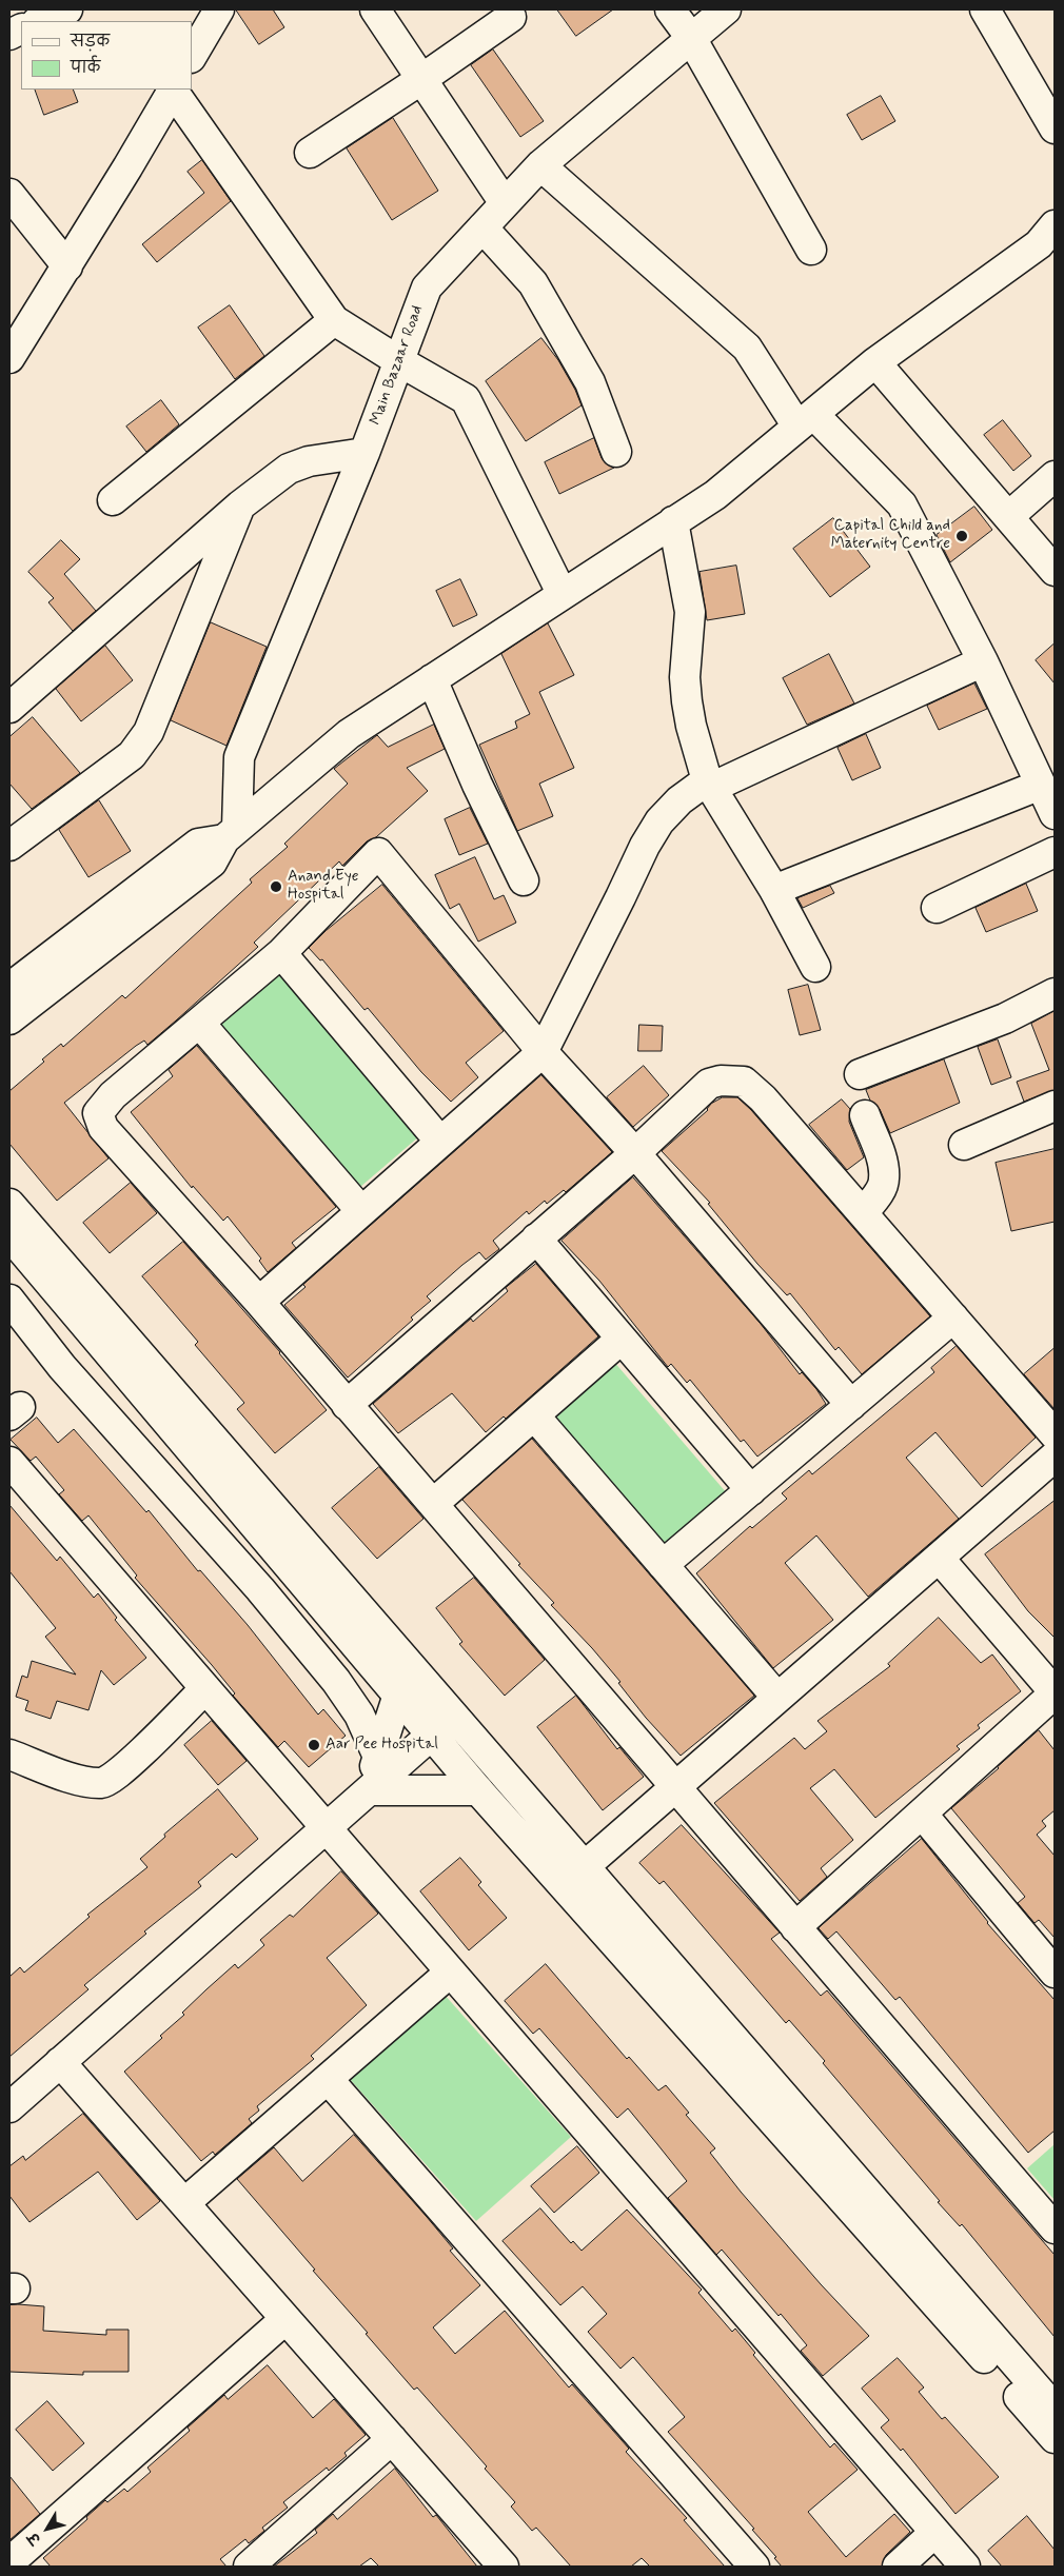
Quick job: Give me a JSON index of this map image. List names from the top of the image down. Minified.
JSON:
{"streets":{"street":["Main Bazaar Road"]},"places":["Capital Child and Maternity Centre","Anand Eye Hospital","Aar Pee Hospital"],"legend":["सड़क","पार्क"],"north":"bottom left"}
